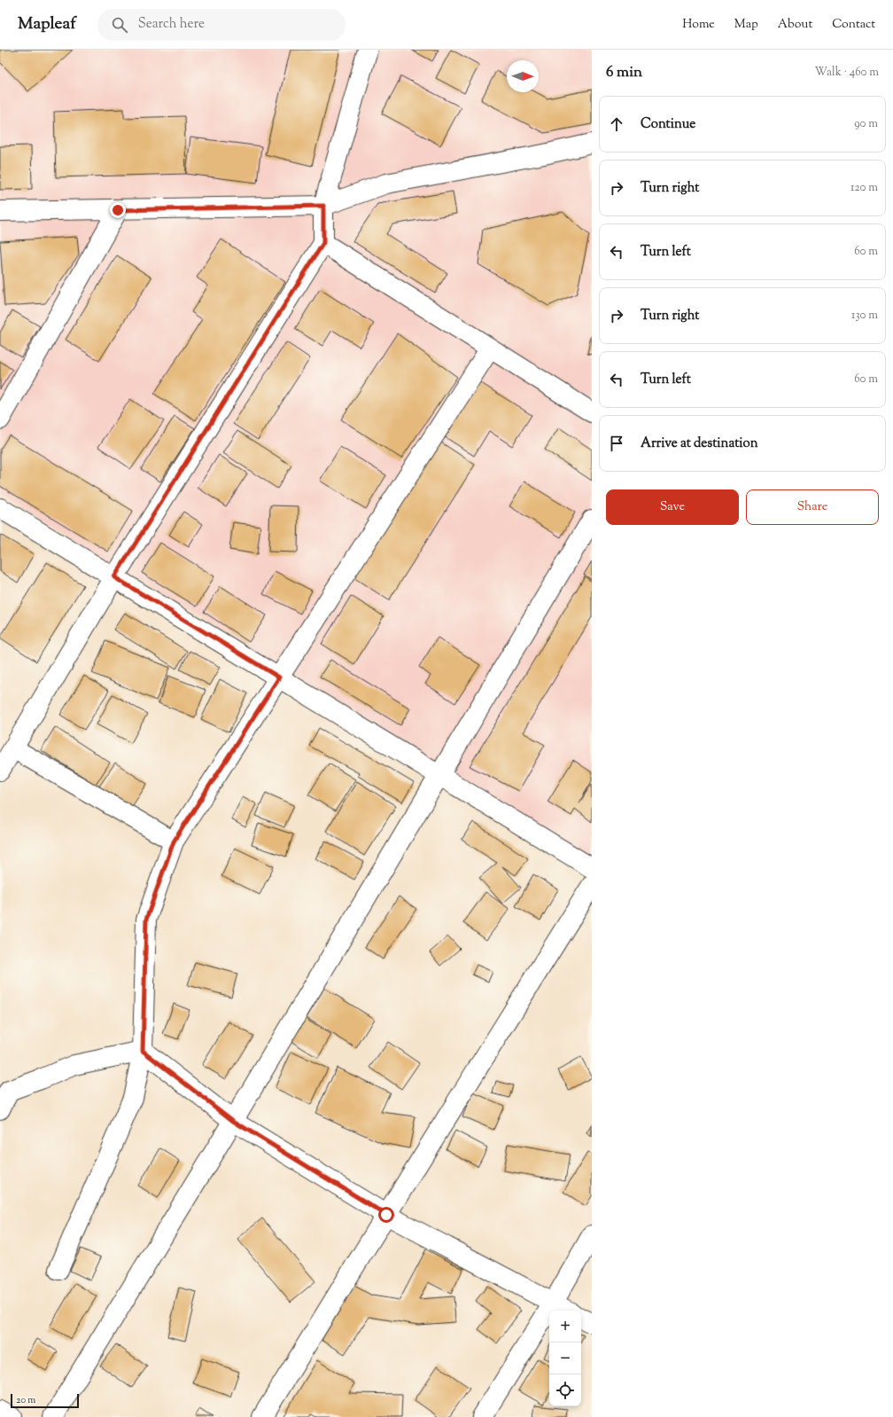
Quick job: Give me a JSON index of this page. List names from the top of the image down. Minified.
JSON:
{"scale_bar":"20 m","north":"right","page":{"header":"Mapleaf","search":"Search here","nav":["Home","Map","About","Contact"],"heading":["6 min","Walk · 460 m"],"list":[["Continue","90 m"],["Turn right","120 m"],["Turn left","60 m"],["Turn right","130 m"],["Turn left","60 m"],"Arrive at destination"],"buttons":["Save","Share"],"map_buttons":["+","−"],"scale":"20 m"}}
